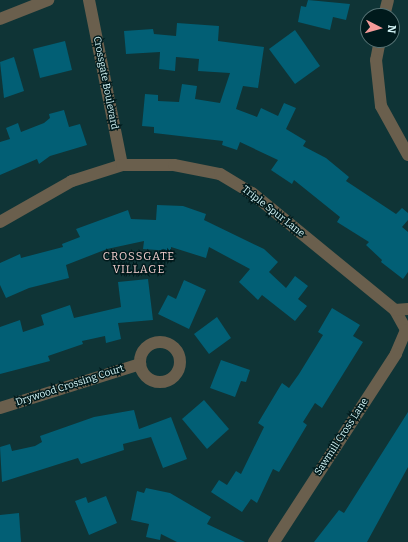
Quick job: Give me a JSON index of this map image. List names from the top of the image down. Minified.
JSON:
{"streets":{"street":["Crossgate Boulevard","Triple Spur Lane","Drywood Crossing Court","Sawmill Cross Lane"]},"crossings":[["Crossgate Boulevard","Triple Spur Lane"],["Triple Spur Lane","Sawmill Cross Lane"]],"districts":["CROSSGATE VILLAGE"],"north":"right"}
